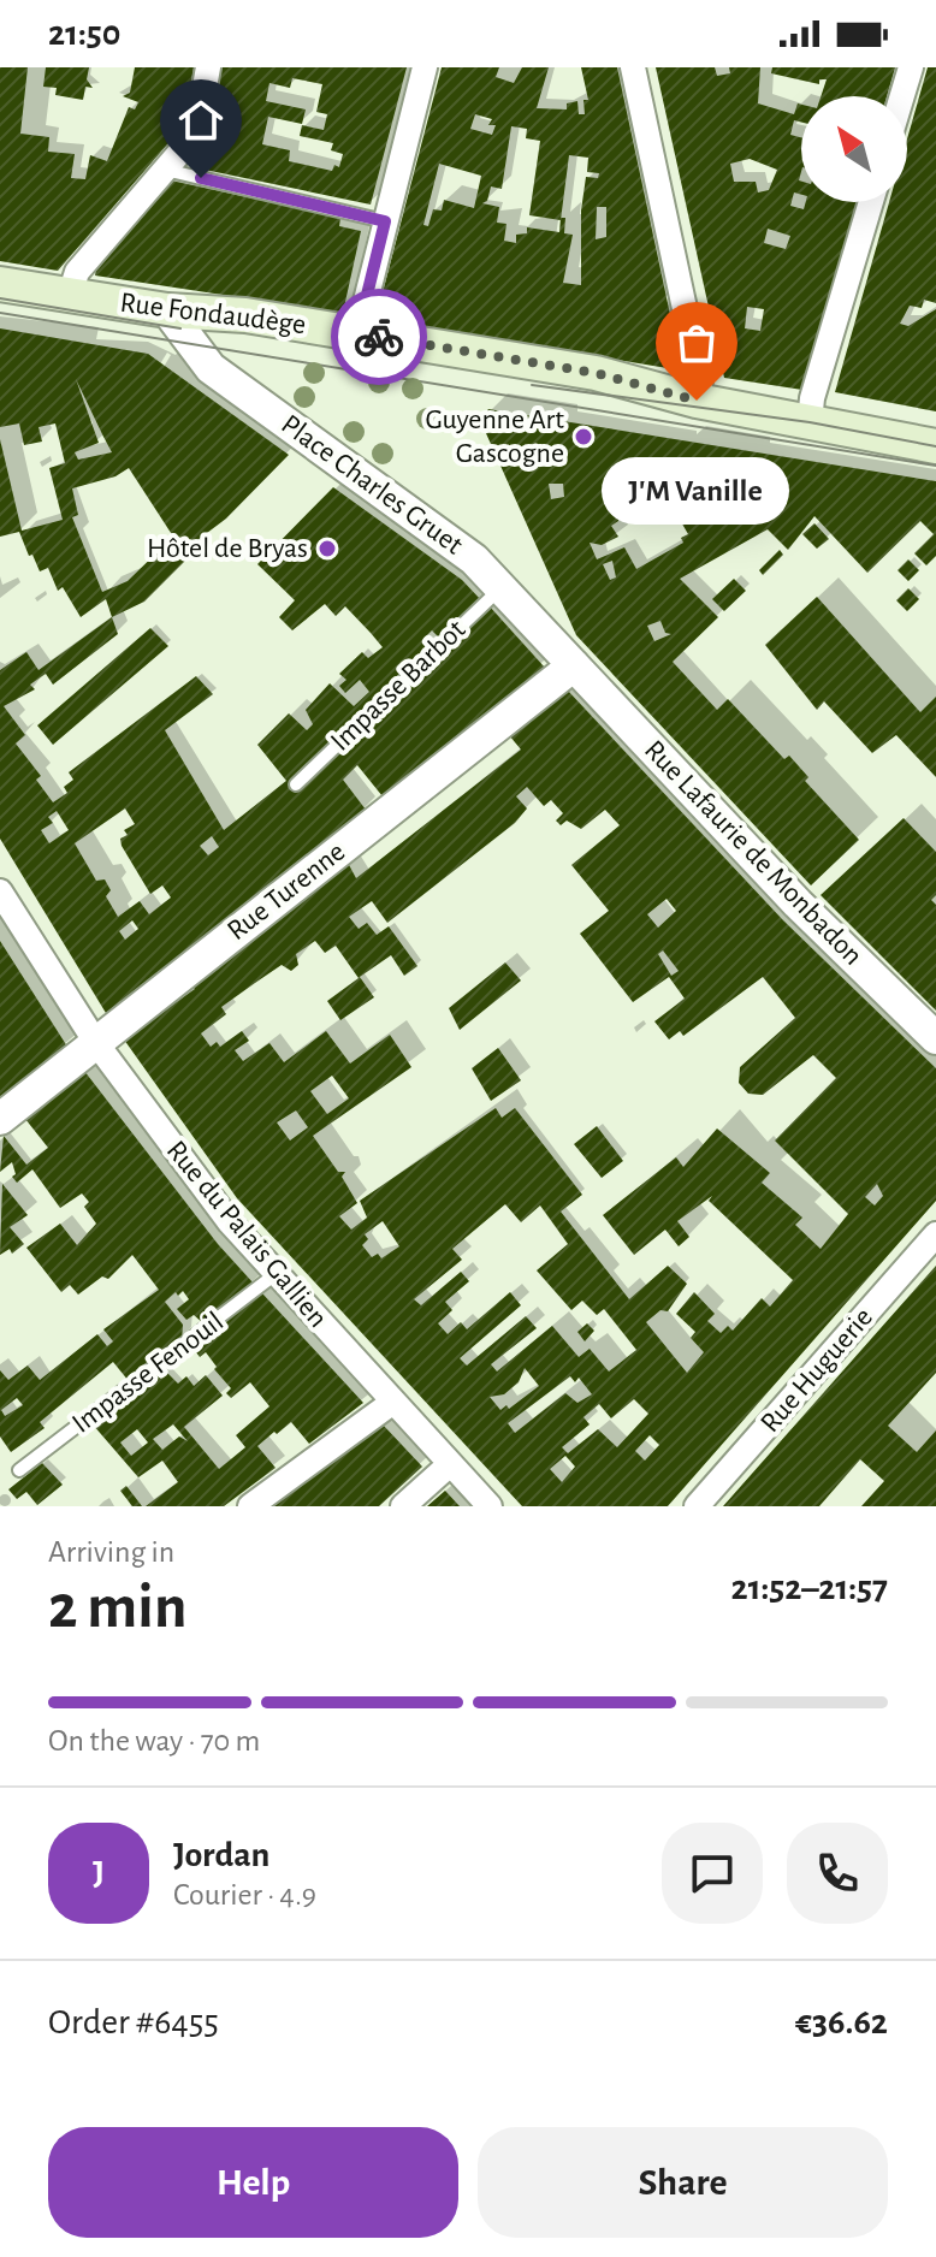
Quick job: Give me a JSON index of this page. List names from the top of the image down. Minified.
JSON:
{"streets":{"main road":["Rue Fondaudège"],"street":["Place Charles Gruet","Rue Lafaurie de Monbadon","Rue Turenne","Rue du Palais Gallien","Rue Huguerie"],"lane":["Impasse Barbot","Impasse Fenouil"]},"crossings":[["Rue Fondaudège","Place Charles Gruet"],["Place Charles Gruet","Impasse Barbot"],["Place Charles Gruet","Rue Lafaurie de Monbadon"],["Place Charles Gruet","Rue Turenne"],["Rue Lafaurie de Monbadon","Rue Turenne"],["Rue Turenne","Rue du Palais Gallien"],["Rue du Palais Gallien","Impasse Fenouil"]],"places":["J'M Vanille","Guyenne Art Gascogne","Hôtel de Bryas"],"north":"top left","page":{"status":"21:50","bubble":"J'M Vanille","heading":["2 min","Arriving in","21:52–21:57"],"panel":["Jordan","Courier · 4.9","Order #6455","€36.62"],"bar":"On the way · 70 m","round":"J","buttons":["Help","Share"]}}
